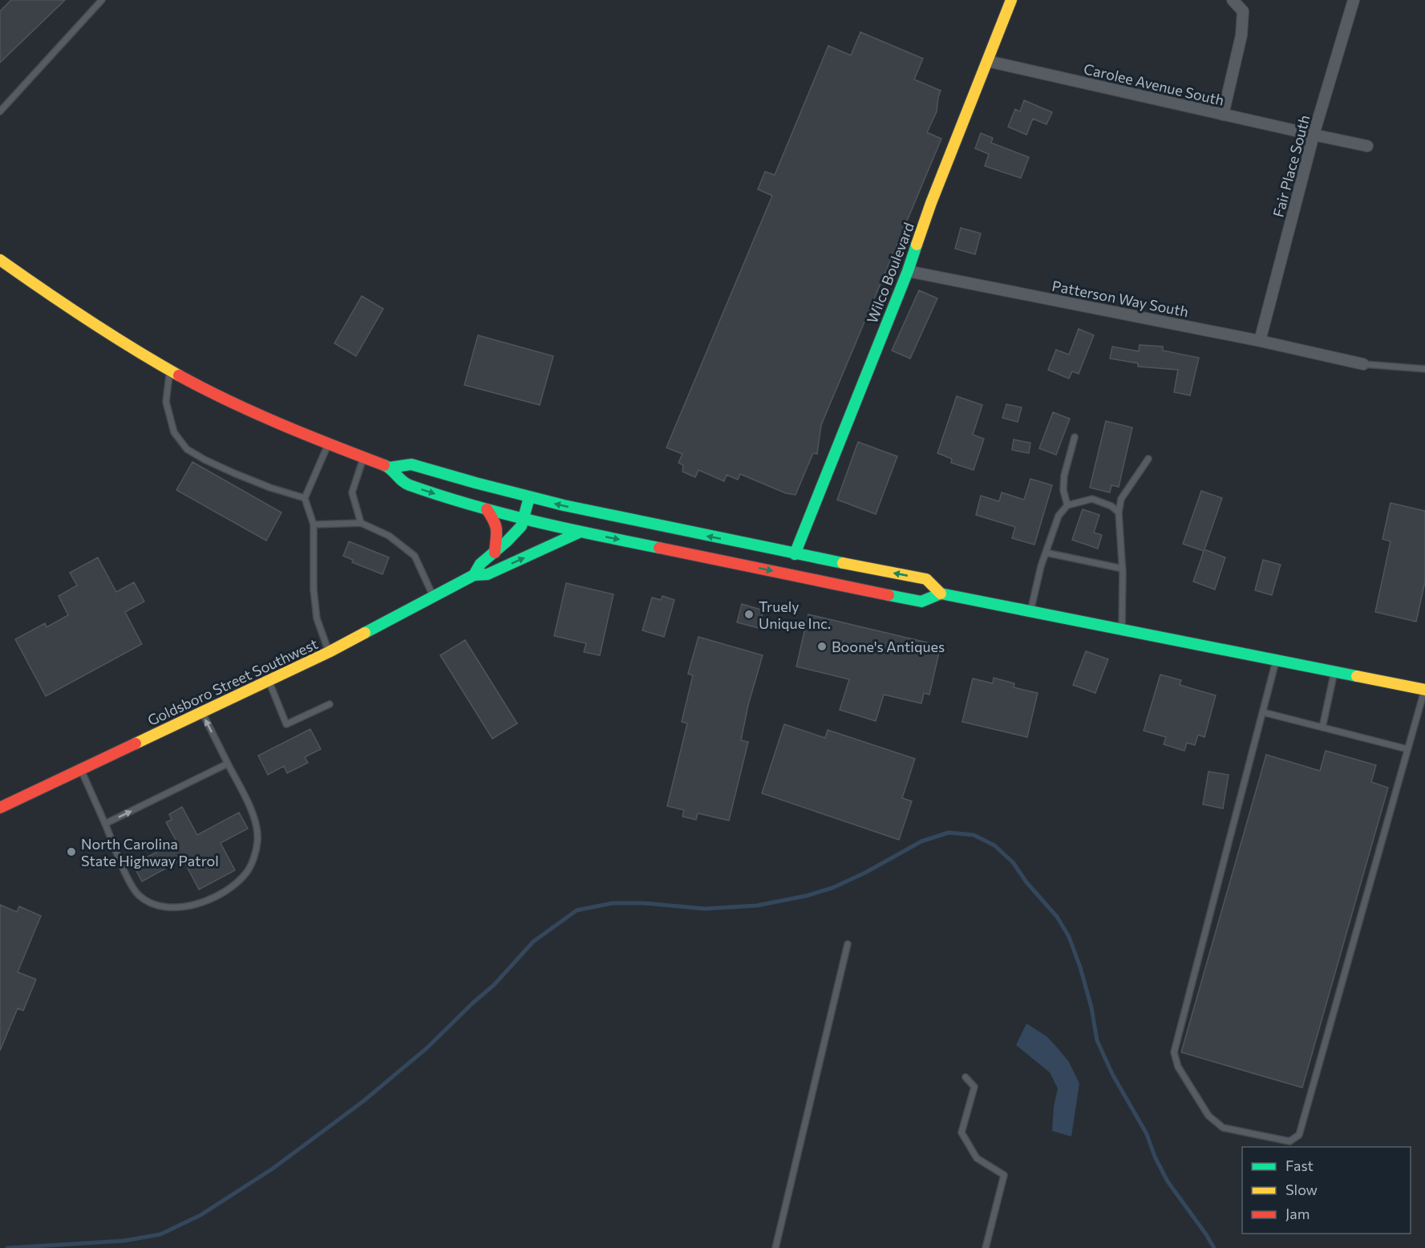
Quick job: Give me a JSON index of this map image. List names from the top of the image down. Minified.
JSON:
{"streets":{"main road":["Wilco Boulevard","Goldsboro Street Southwest"],"street":["Carolee Avenue South","Fair Place South","Patterson Way South"]},"crossings":[["Carolee Avenue South","Fair Place South"],["Carolee Avenue South","Wilco Boulevard"],["Fair Place South","Patterson Way South"],["Wilco Boulevard","Patterson Way South"]],"places":["Truely Unique Inc.","Boone's Antiques","North Carolina State Highway Patrol"],"legend":["Fast","Slow","Jam"]}
